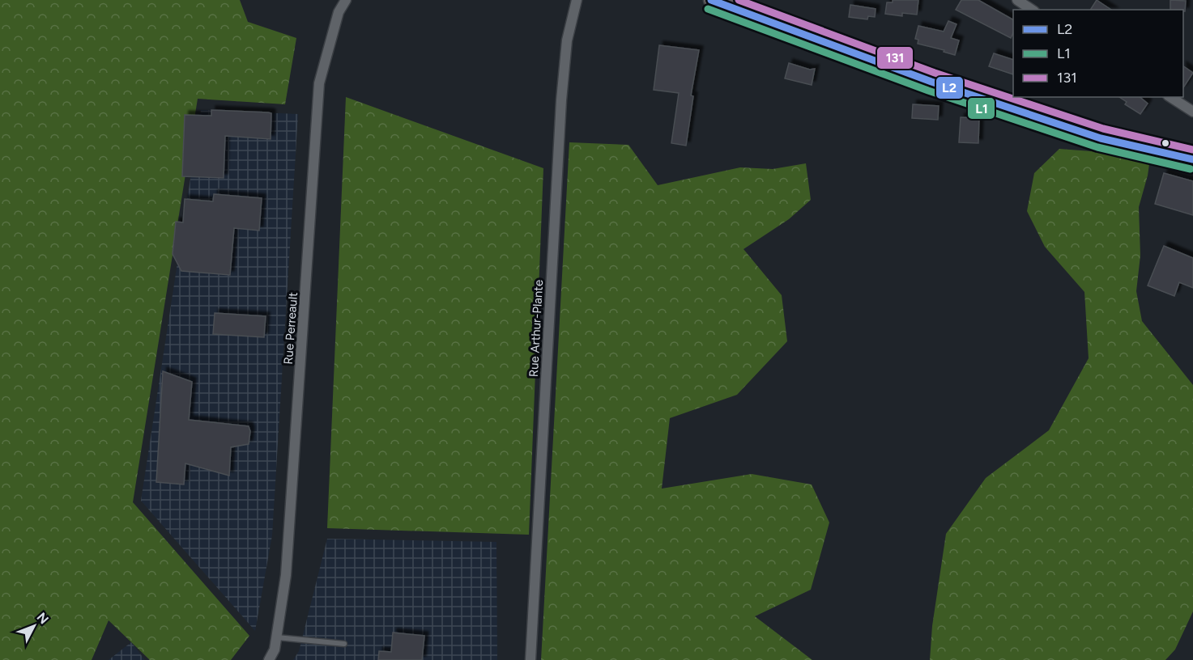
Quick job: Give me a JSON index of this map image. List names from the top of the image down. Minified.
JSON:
{"streets":{"street":["Rue Perreault","Rue Arthur-Plante"]},"lines":["transit line L2","transit line 131","transit line L1"],"legend":["L2","L1","131"],"north":"top right"}
